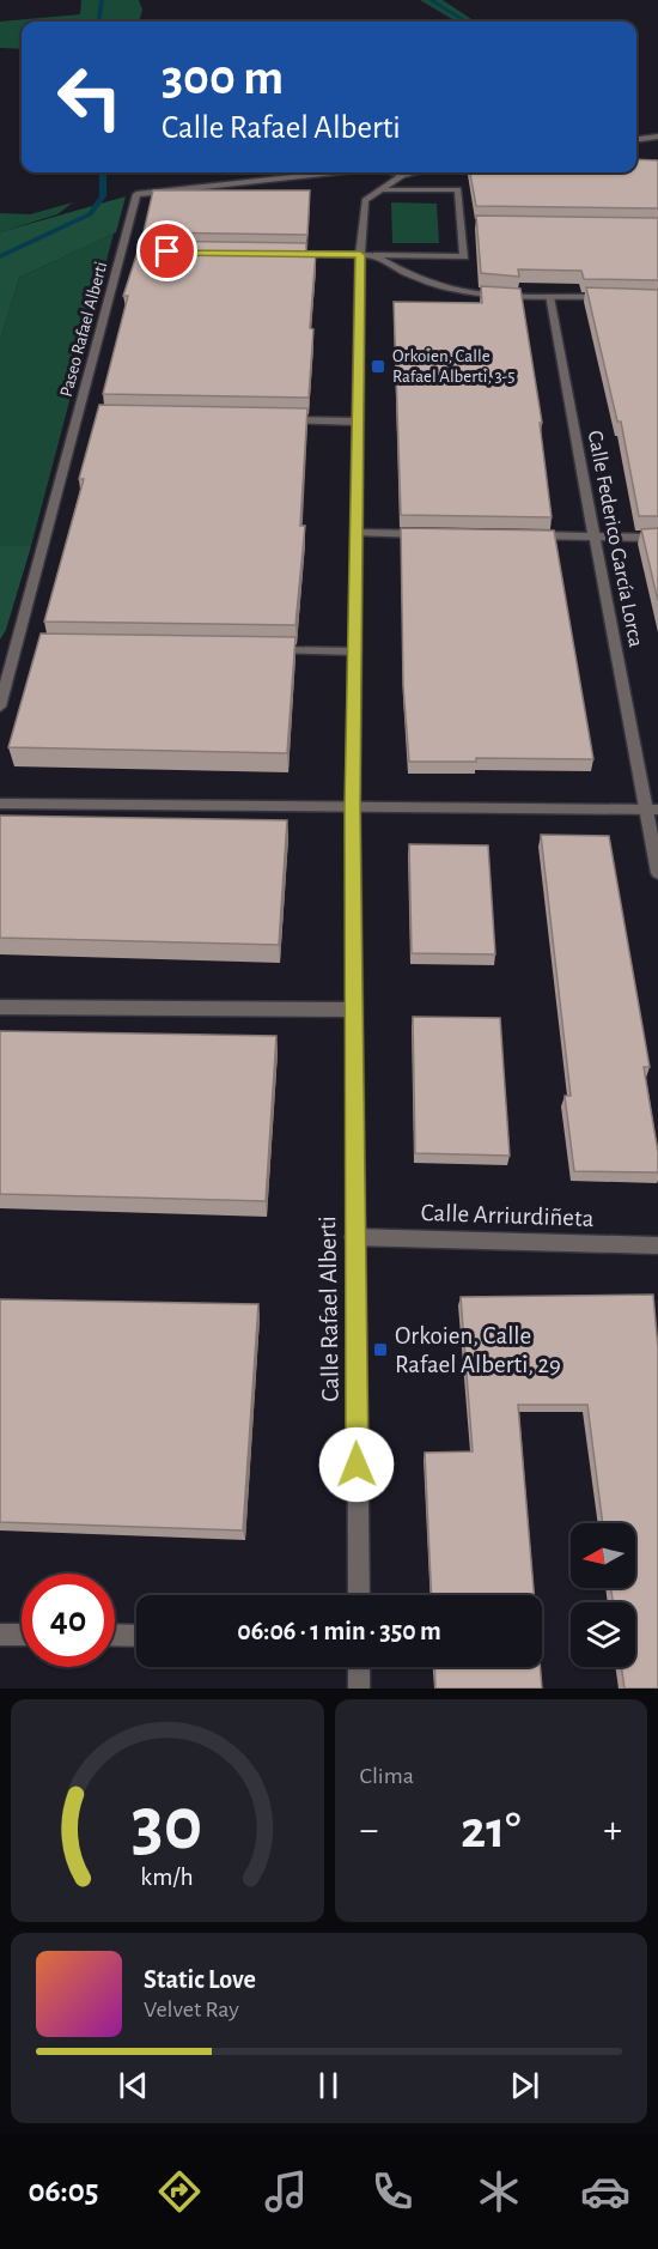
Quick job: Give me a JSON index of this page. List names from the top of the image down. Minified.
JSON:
{"streets":{"street":["Paseo Rafael Alberti","Calle Federico García Lorca","Calle Arriurdiñeta","Calle Rafael Alberti"]},"crossings":[["Paseo Rafael Alberti","Calle Rafael Alberti"],["Calle Arriurdiñeta","Calle Rafael Alberti"]],"places":{"transit":["Orkoien, Calle Rafael Alberti, 3-5","Orkoien, Calle Rafael Alberti, 29"]},"north":"left","page":{"turn":["300 m","Calle Rafael Alberti"],"limit":"40","trip":"06:06 · 1 min · 350 m","tile":"Clima","heat":["−","21°","+"],"song":["Static Love","Velvet Ray"],"tabs":"06:05","gauge":["30","km/h"]}}
